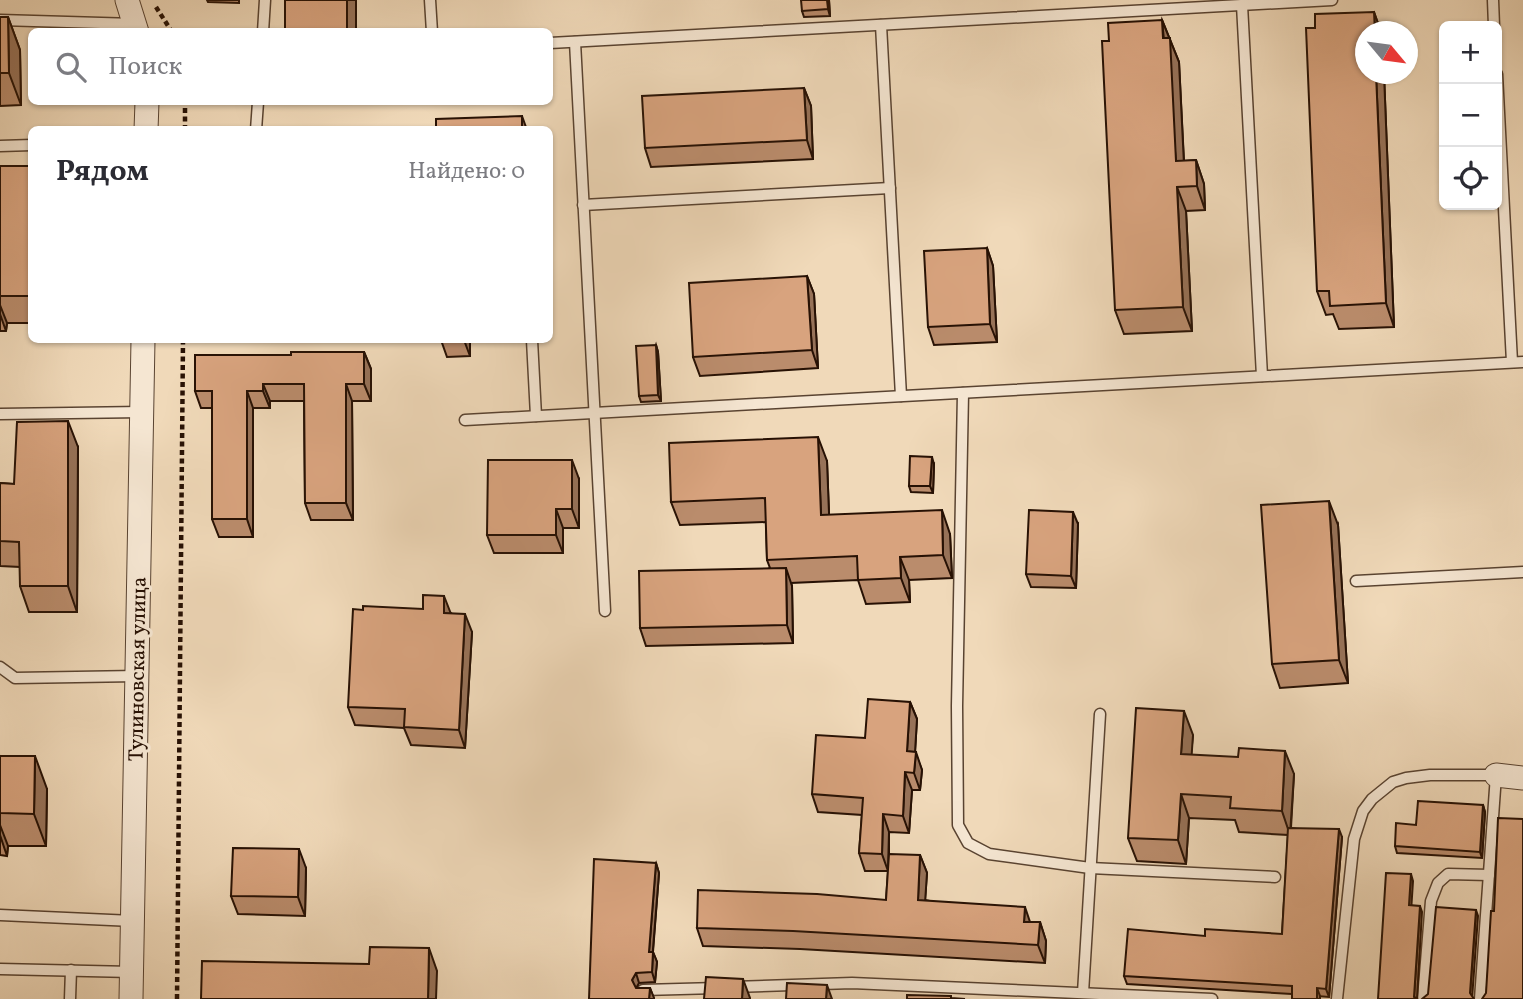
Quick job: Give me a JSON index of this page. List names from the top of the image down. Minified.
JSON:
{"streets":{"street":["Тулиновская улица"]},"north":"bottom right","page":{"map_buttons":["+","−"],"search":"Поиск","heading":["Рядом","Найдено: 0"]}}
